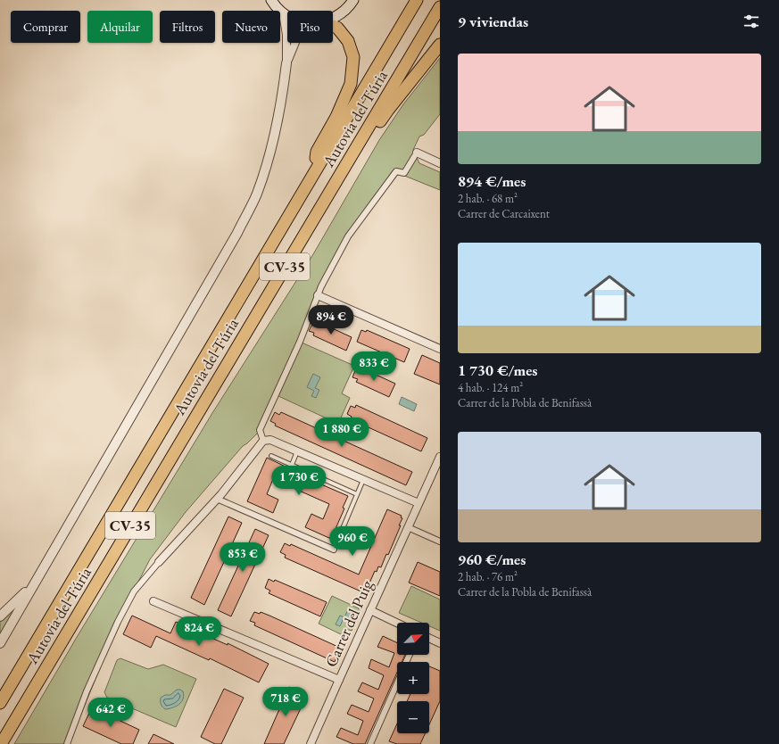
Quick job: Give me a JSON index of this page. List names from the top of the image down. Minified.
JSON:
{"streets":{"highway":["Autovia del Túria","CV-35"],"street":["Carrer del Puig"]},"north":"top right","page":{"heading":"9 viviendas","chip":["Comprar","Alquilar","Filtros","Nuevo","Piso"],"list":[{"name":"894 €/mes","note":"2 hab. · 68 m² · Carrer de Carcaixent"},{"name":"1 730 €/mes","note":"4 hab. · 124 m² · Carrer de la Pobla de Benifassà"},{"name":"960 €/mes","note":"2 hab. · 76 m² · Carrer de la Pobla de Benifassà"}],"price":["894 €","833 €","1 880 €","1 730 €","960 €","853 €","824 €","718 €","642 €"],"map_buttons":["+","−"]}}
